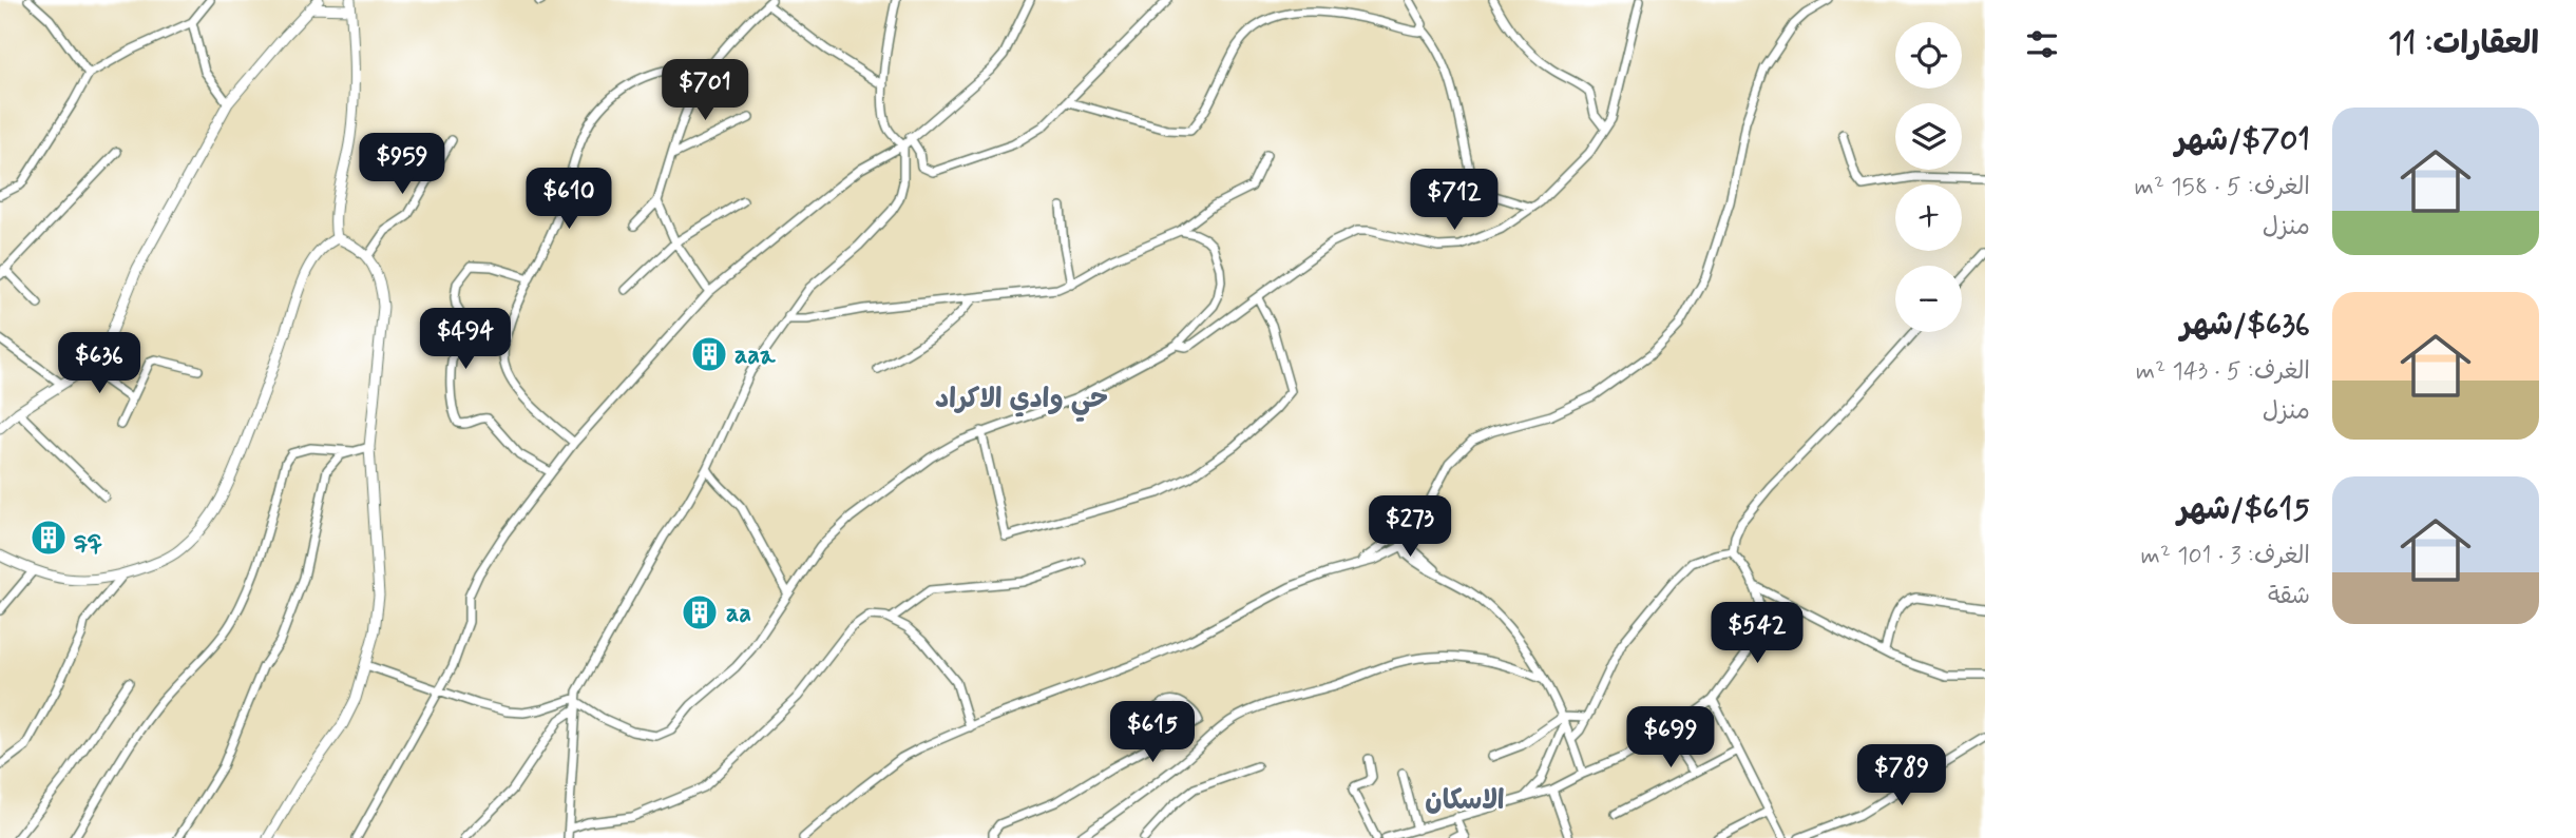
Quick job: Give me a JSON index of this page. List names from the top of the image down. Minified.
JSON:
{"districts":["حي وادي الاكراد","الاسكان"],"places":{"building":["aaa","qq","aa"]},"page":{"heading":"العقارات: 11","map_buttons":["+","−"],"price":["$701","$959","$610","$712","$494","$636","$273","$542","$615","$699","$789"],"list":[{"name":"$701/شهر","note":"الغرف: 5 · 158 m² · منزل"},{"name":"$636/شهر","note":"الغرف: 5 · 143 m² · منزل"},{"name":"$615/شهر","note":"الغرف: 3 · 101 m² · شقة"}]}}
